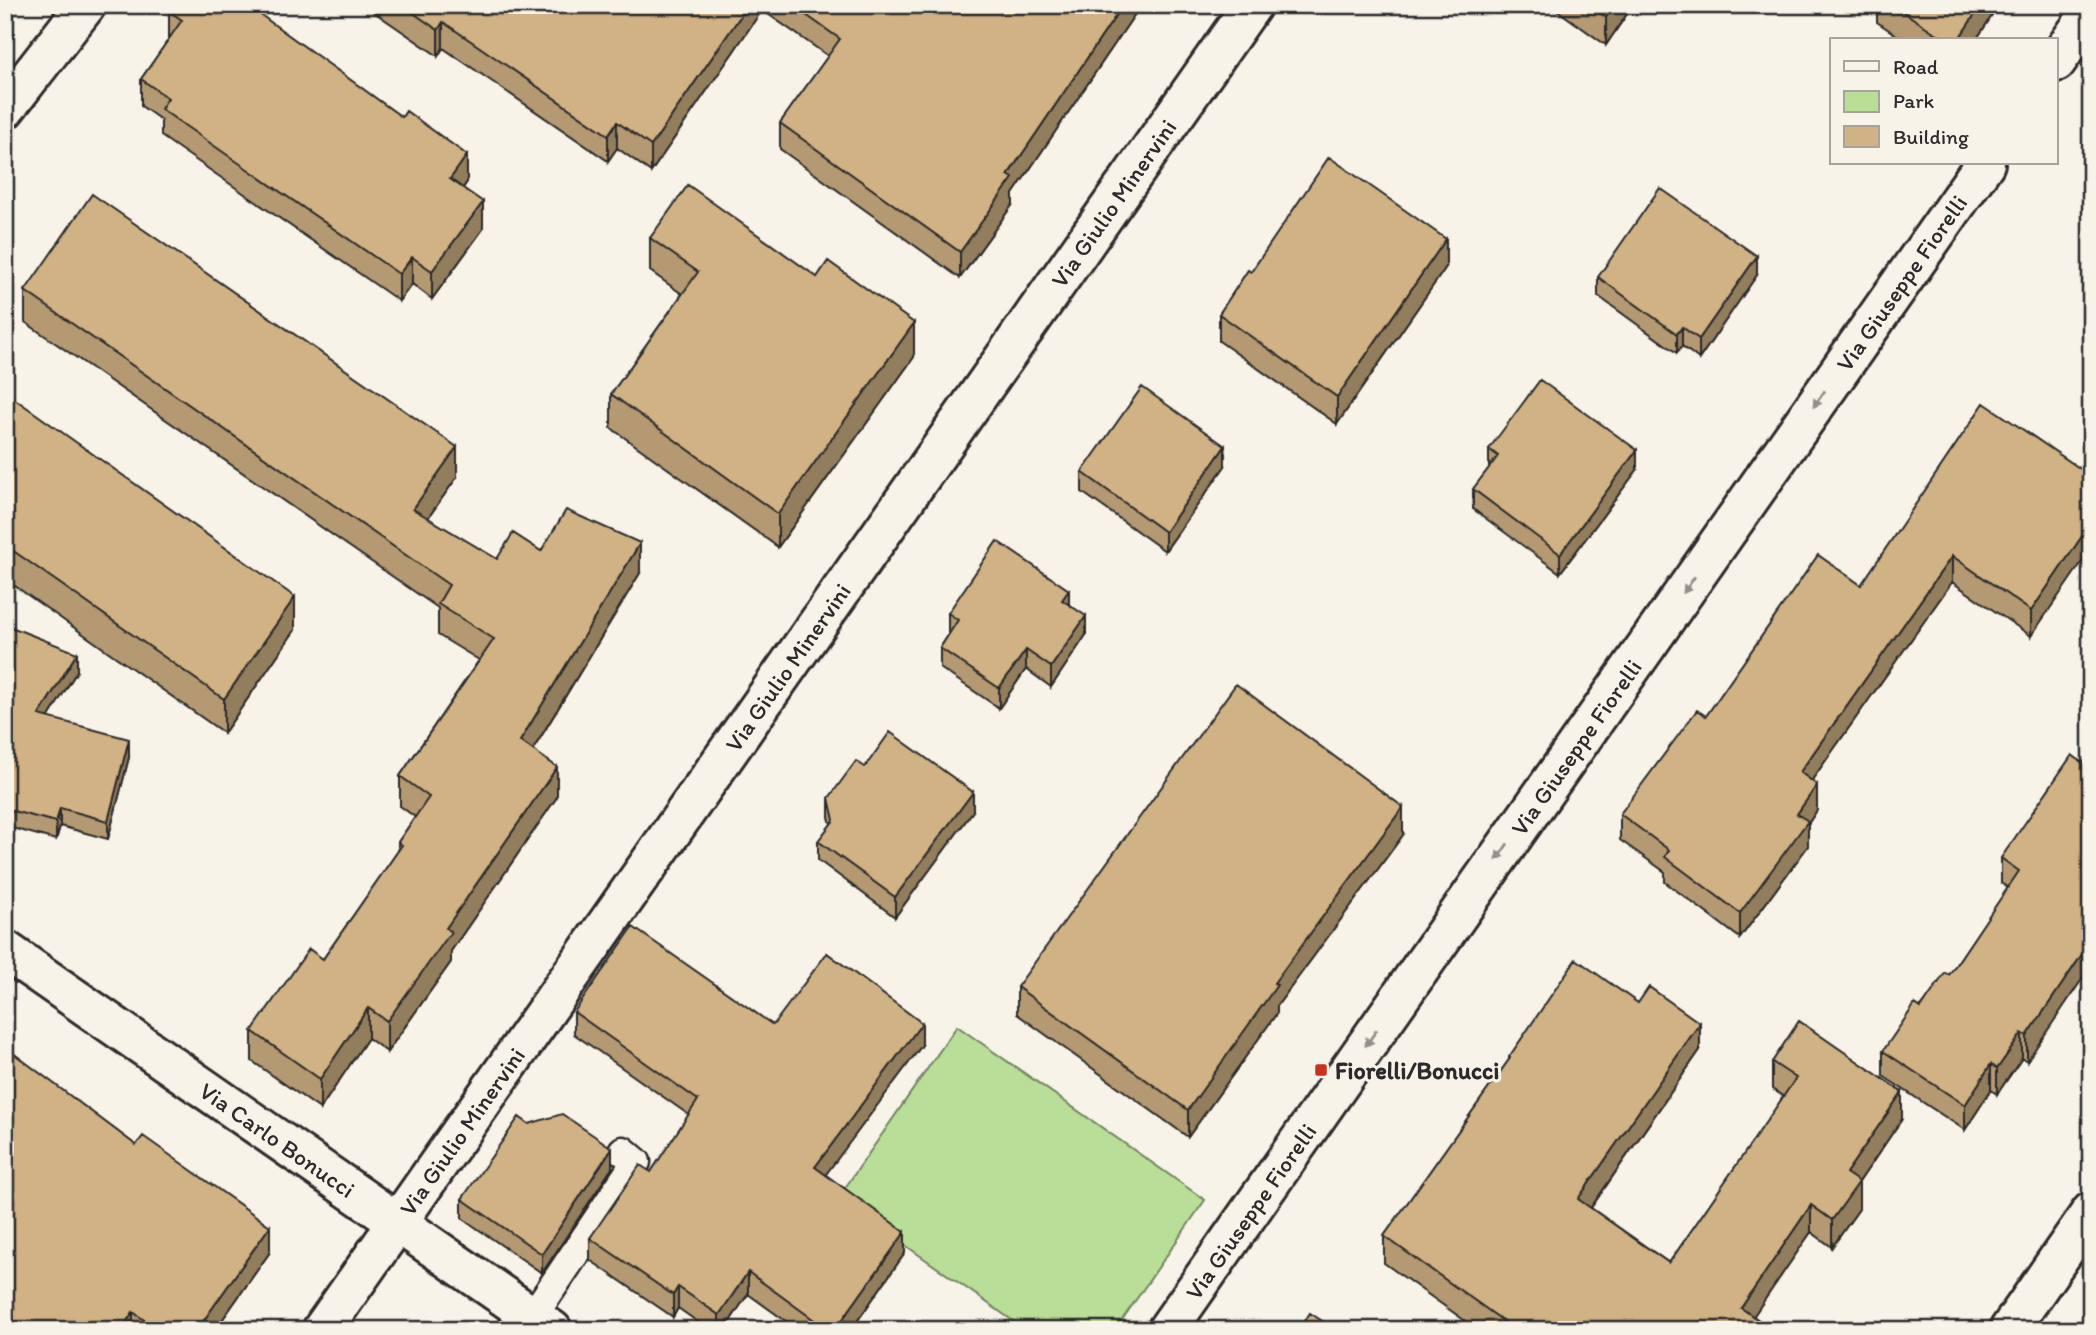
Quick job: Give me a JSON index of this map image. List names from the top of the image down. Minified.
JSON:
{"streets":{"street":["Via Giulio Minervini","Via Giuseppe Fiorelli","Via Carlo Bonucci"]},"crossings":[["Via Giulio Minervini","Via Carlo Bonucci"]],"one_way":["Via Giuseppe Fiorelli"],"places":{"transit":["Fiorelli/Bonucci"]},"legend":["Road","Park","Building"]}
